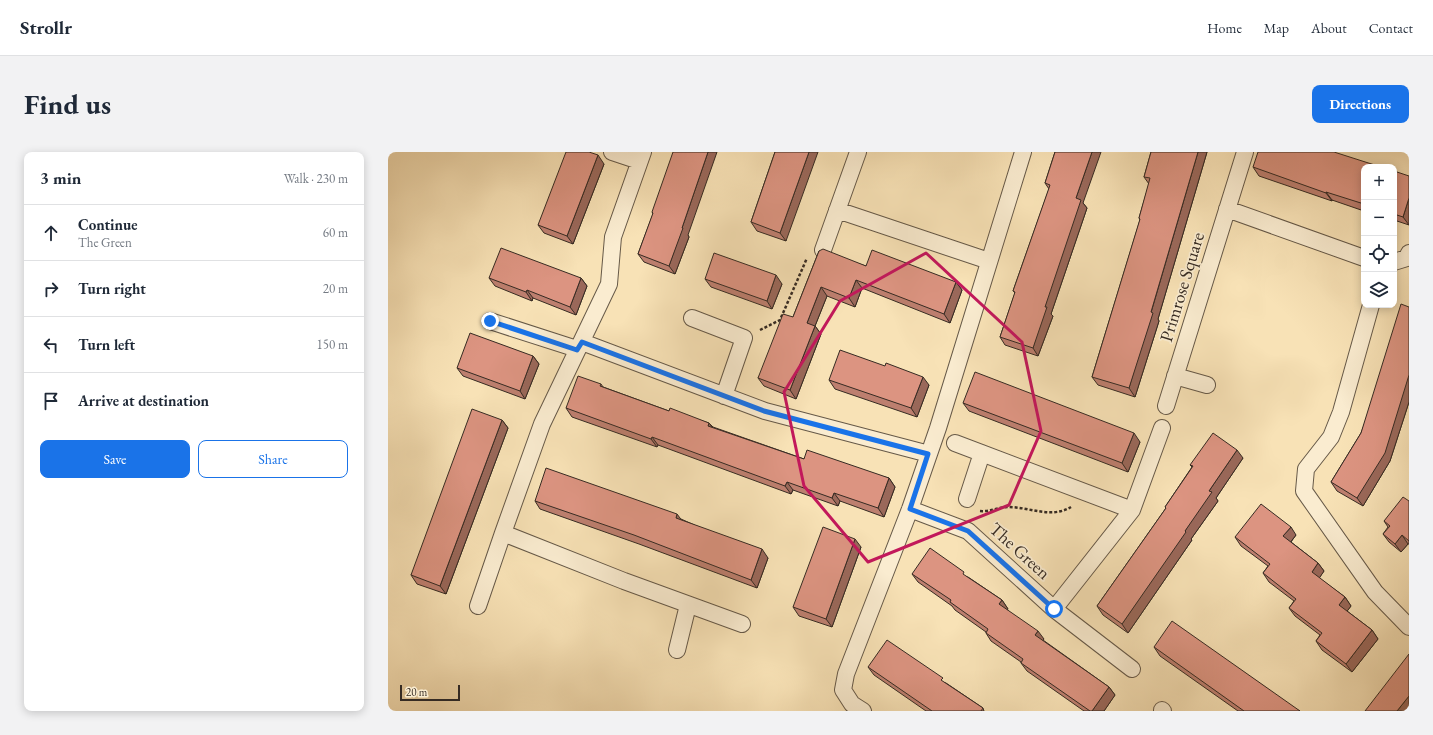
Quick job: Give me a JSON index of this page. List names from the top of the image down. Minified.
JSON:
{"streets":{"street":["Primrose Square","The Green"]},"scale_bar":"20 m","page":{"header":"Strollr","nav":["Home","Map","About","Contact"],"buttons":["Directions",["Save","Share"]],"title":"Find us","heading":["3 min","Walk · 230 m"],"map_buttons":["+","−"],"list":[["Continue","The Green","60 m"],["Turn right","20 m"],["Turn left","150 m"],"Arrive at destination"],"scale":"20 m"}}
